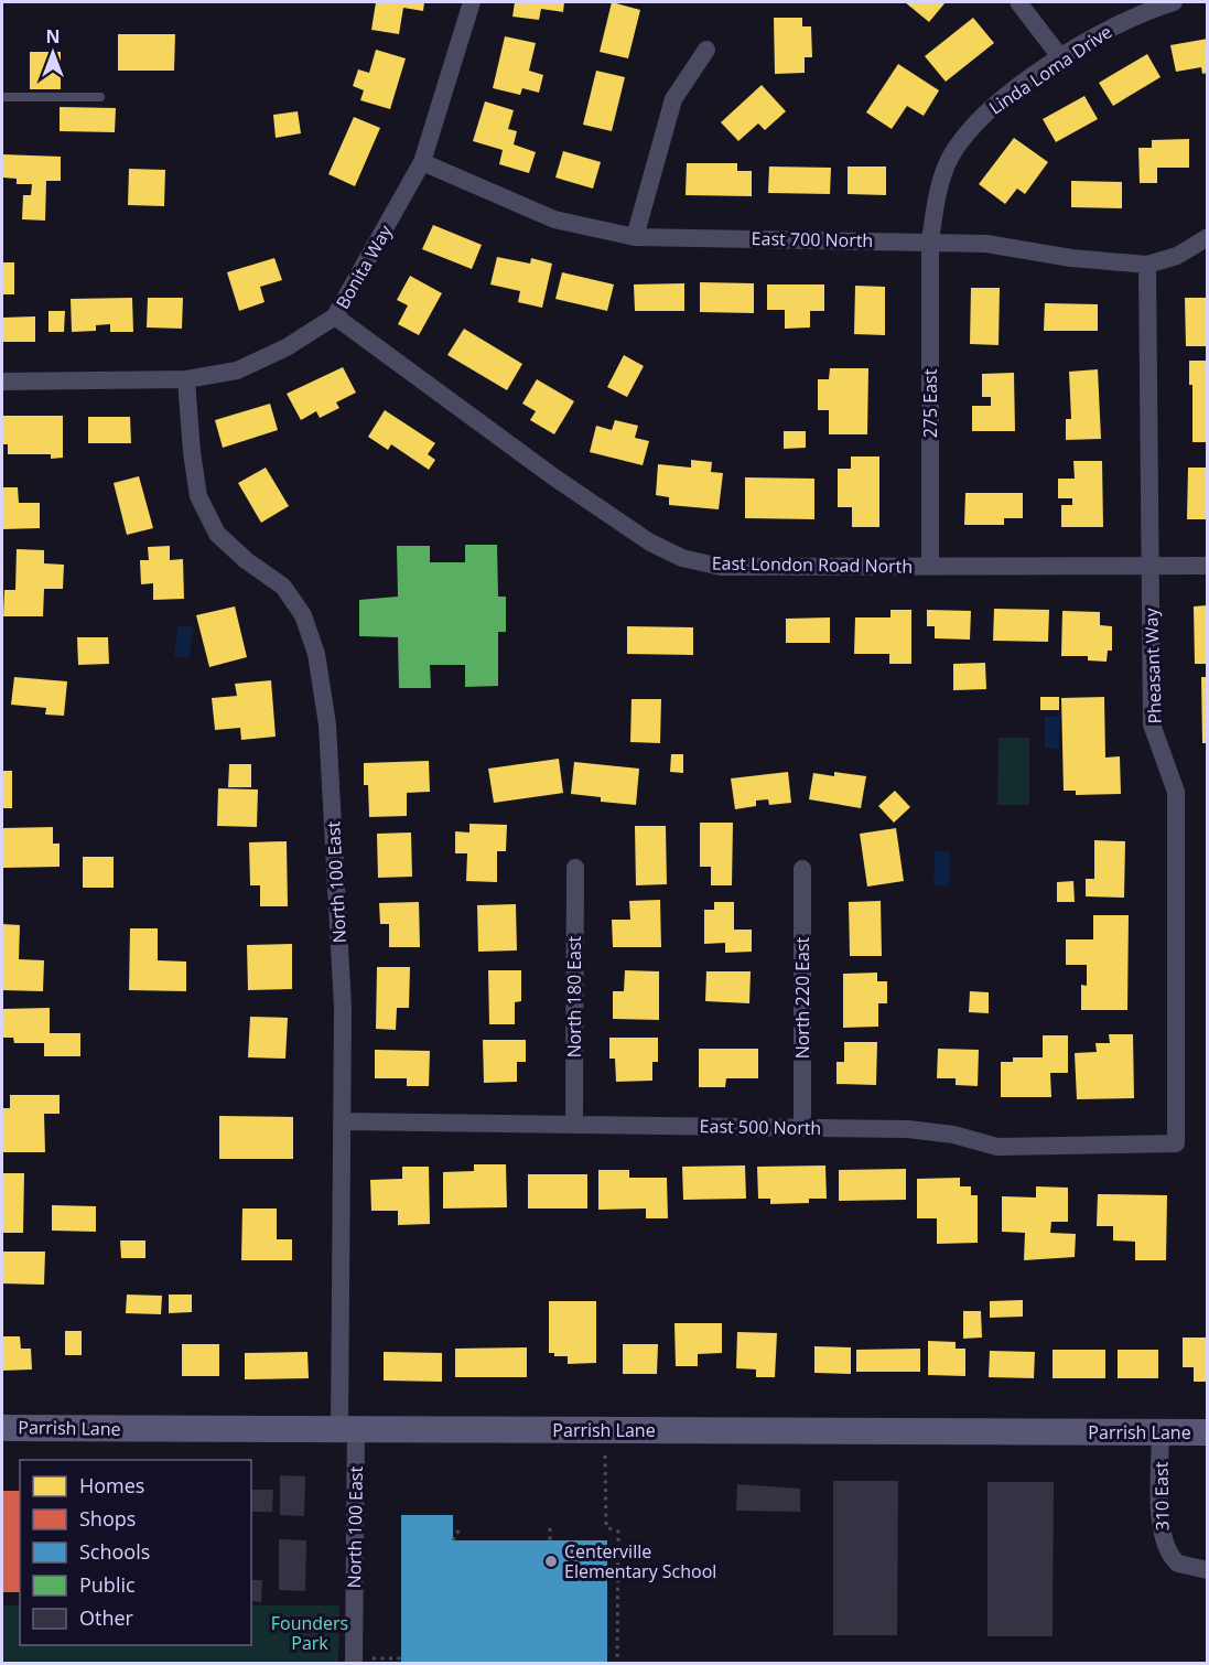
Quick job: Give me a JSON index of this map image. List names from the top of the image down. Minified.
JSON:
{"streets":{"street":["Linda Loma Drive","East 700 North","Bonita Way","275 East","East London Road North","Pheasant Way","North 100 East","North 180 East","North 220 East","East 500 North","Parrish Lane","310 East"]},"crossings":[["Linda Loma Drive","East 700 North"],["Linda Loma Drive","275 East"],["East 700 North","Bonita Way"],["East 700 North","275 East"],["East 700 North","Pheasant Way"],["Bonita Way","East London Road North"],["Bonita Way","North 100 East"],["275 East","East London Road North"],["East London Road North","Pheasant Way"],["Pheasant Way","East 500 North"],["North 100 East","East 500 North"],["North 100 East","Parrish Lane"],["North 180 East","East 500 North"],["North 220 East","East 500 North"],["Parrish Lane","310 East"]],"parks":["Founders Park"],"places":["Centerville Elementary School"],"legend":["Homes","Shops","Schools","Public","Other"],"north":"top"}
